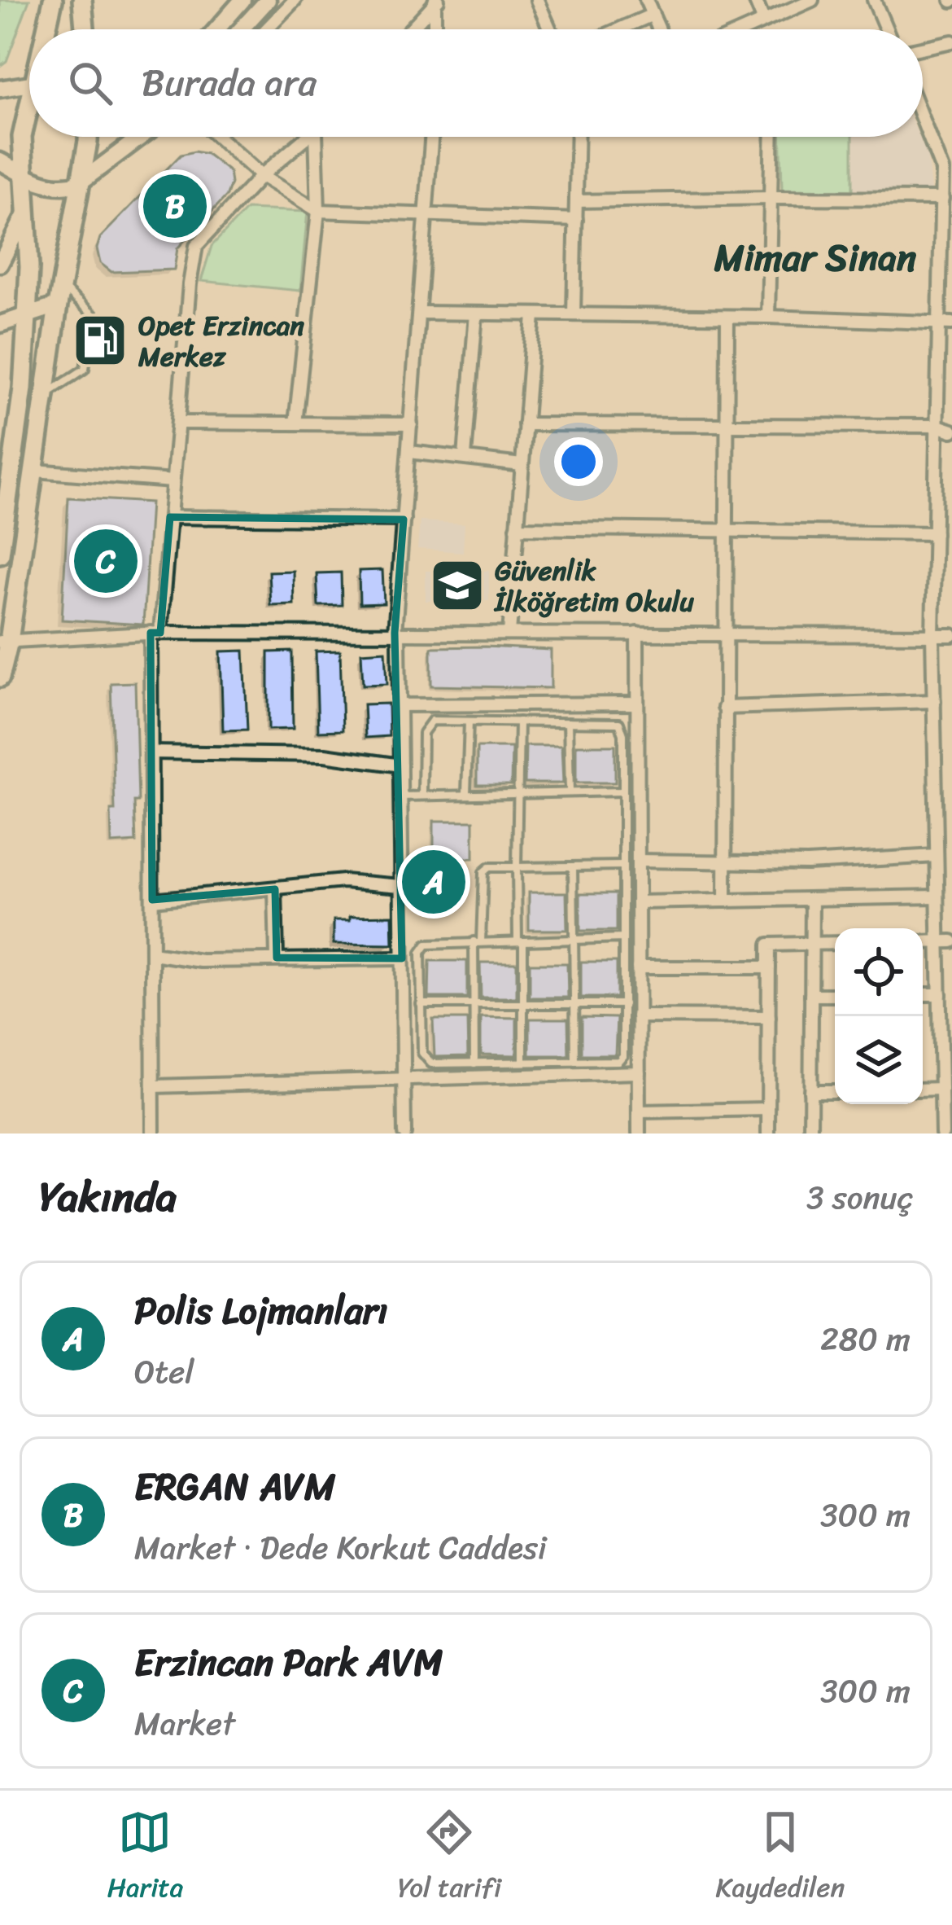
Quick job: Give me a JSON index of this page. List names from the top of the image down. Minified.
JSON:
{"districts":["Mimar Sinan"],"places":{"fuel station":["Opet Erzincan Merkez"],"school or university":["Güvenlik İlköğretim Okulu"]},"page":{"search":"Burada ara","pins":["B","C","A"],"heading":["Yakında","3 sonuç"],"list":[{"mark":"A","name":"Polis Lojmanları","note":"Otel","value":"280 m"},{"mark":"B","name":"ERGAN AVM","note":"Market · Dede Korkut Caddesi","value":"300 m"},{"mark":"C","name":"Erzincan Park AVM","note":"Market","value":"300 m"}],"nav":["Harita","Yol tarifi","Kaydedilen"]}}
